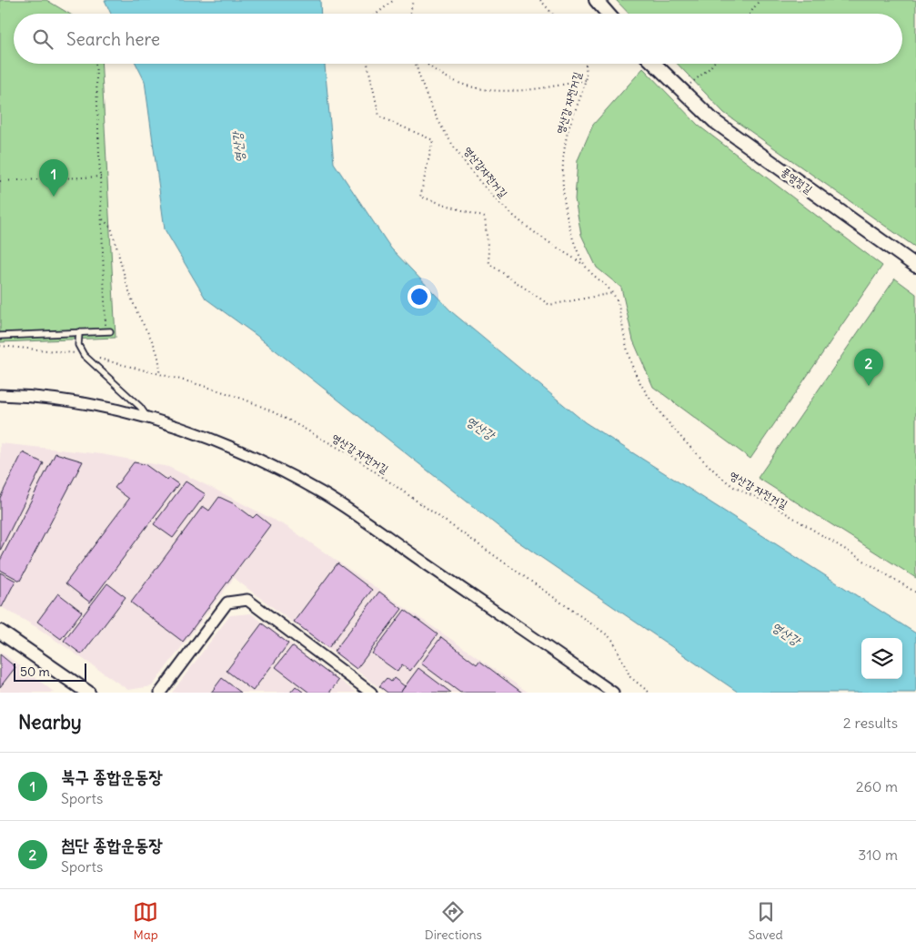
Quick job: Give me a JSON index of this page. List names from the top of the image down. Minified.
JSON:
{"streets":{"street":["풍영정길"],"path":["영산강 자전거길","영산강자전거길"]},"crossings":[["영산강 자전거길","영산강자전거길"]],"water":["영산강"],"scale_bar":"50 m","page":{"search":"Search here","pins":["1","2"],"scale":"50 m","heading":["Nearby","2 results"],"list":[{"mark":"1","name":"북구 종합운동장","note":"Sports","value":"260 m"},{"mark":"2","name":"첨단 종합운동장","note":"Sports","value":"310 m"}],"nav":["Map","Directions","Saved"]}}
